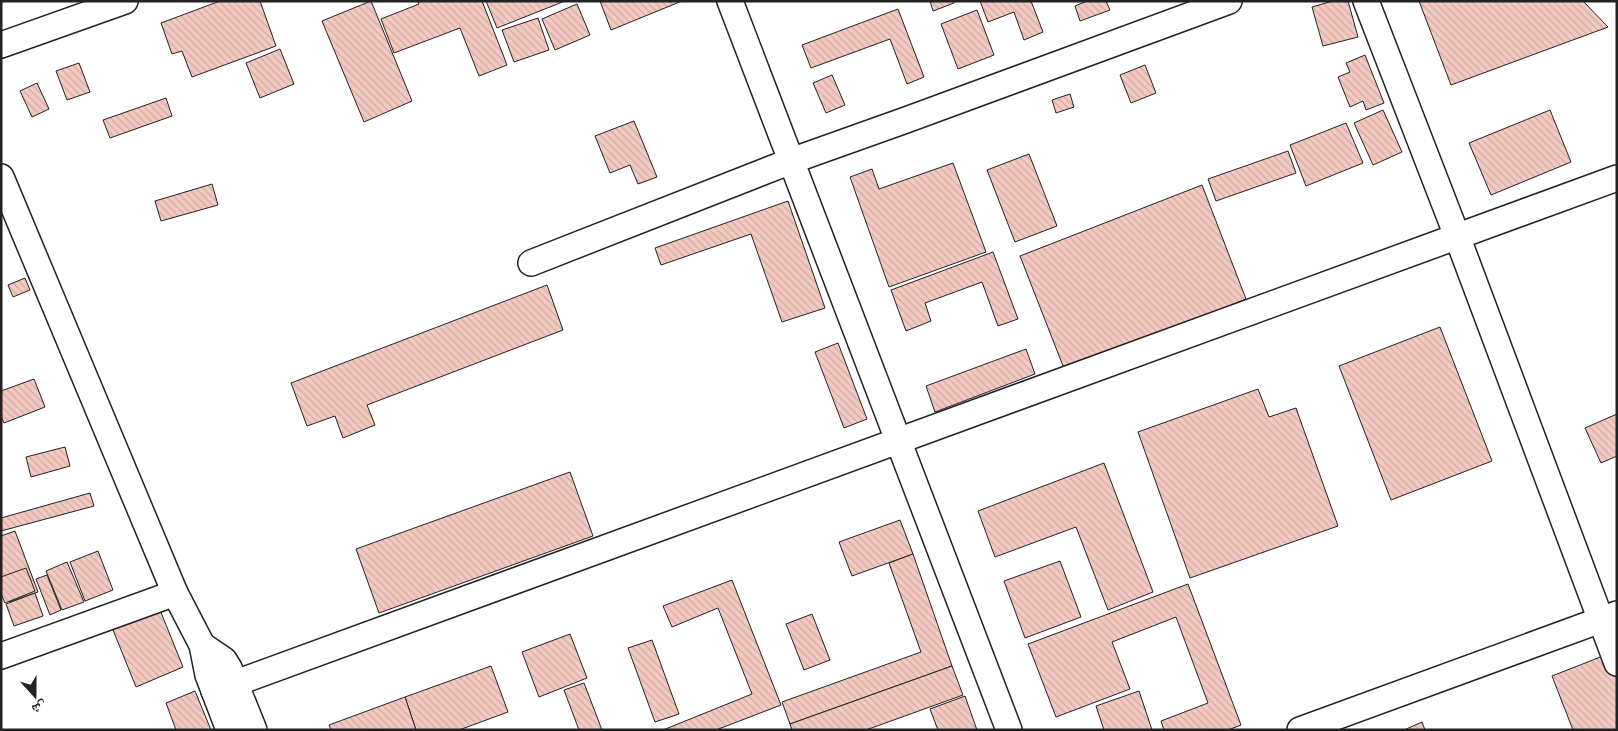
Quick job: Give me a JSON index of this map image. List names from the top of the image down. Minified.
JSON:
{"north":"bottom"}
